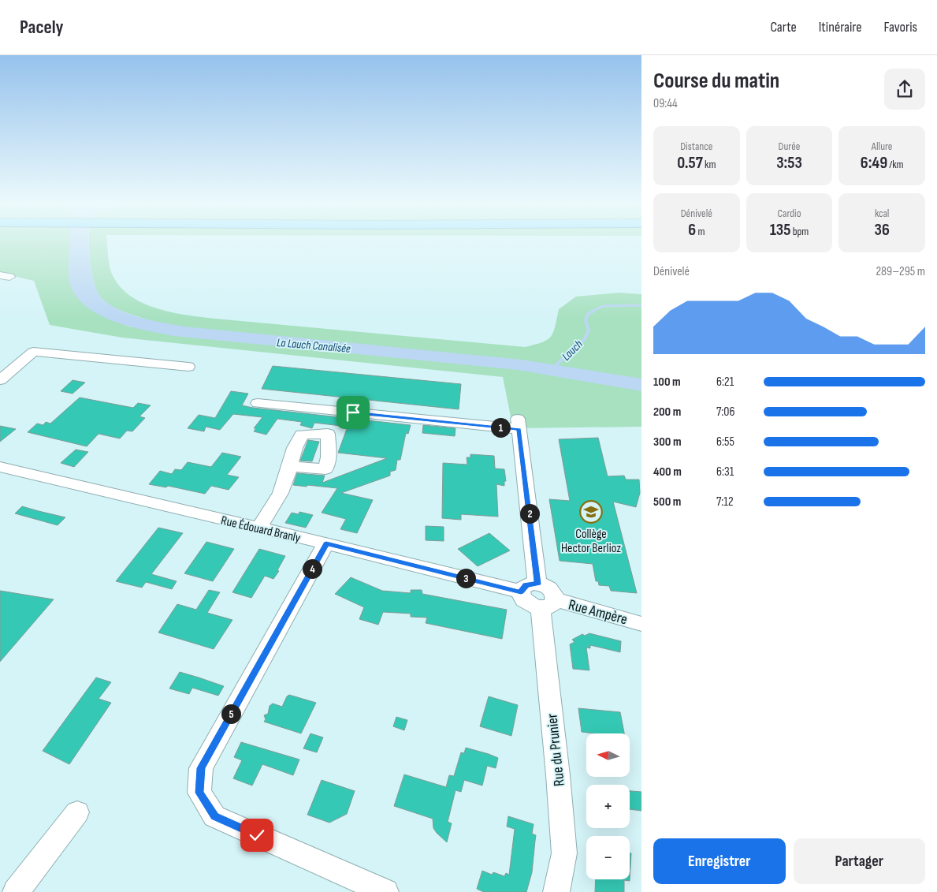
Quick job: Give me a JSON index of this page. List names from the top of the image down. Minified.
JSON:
{"streets":{"street":["Rue Édouard Branly","Rue Ampère","Rue du Prunier"]},"crossings":[["Rue Édouard Branly","Rue Ampère"],["Rue Édouard Branly","Rue du Prunier"],["Rue Ampère","Rue du Prunier"]],"water":["La Lauch Canalisée","Lauch"],"places":{"school or university":["Collège Hector Berlioz"]},"north":"left","page":{"header":"Pacely","nav":["Carte","Itinéraire","Favoris"],"heading":["Course du matin","09:44"],"stats":[["Distance","0.57 km"],["Durée","3:53"],["Allure","6:49 /km"],["Dénivelé","6 m"],["Cardio","135 bpm"],["kcal","36"]],"chart":["Dénivelé","289–295 m"],"list":[{"name":"100 m","note":"6:21"},{"name":"200 m","note":"7:06"},{"name":"300 m","note":"6:55"},{"name":"400 m","note":"6:31"},{"name":"500 m","note":"7:12"}],"pins":["1","2","4","3","5"],"map_buttons":["+","−"],"buttons":["Enregistrer","Partager"]}}
